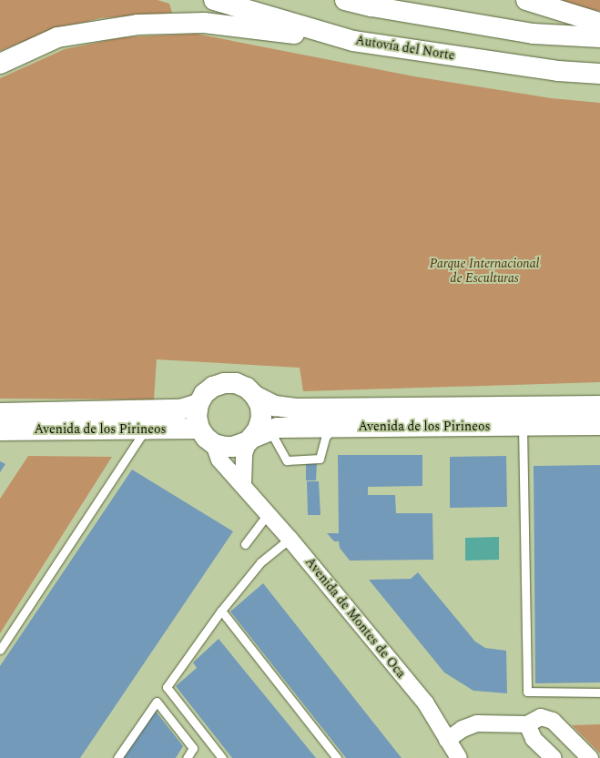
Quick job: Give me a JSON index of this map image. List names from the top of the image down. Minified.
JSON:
{"streets":{"main road":["Autovía del Norte","Avenida de los Pirineos"],"street":["Avenida de Montes de Oca"]},"crossings":[["Avenida de los Pirineos","Avenida de Montes de Oca"]],"parks":["Parque Internacional de Esculturas"]}
